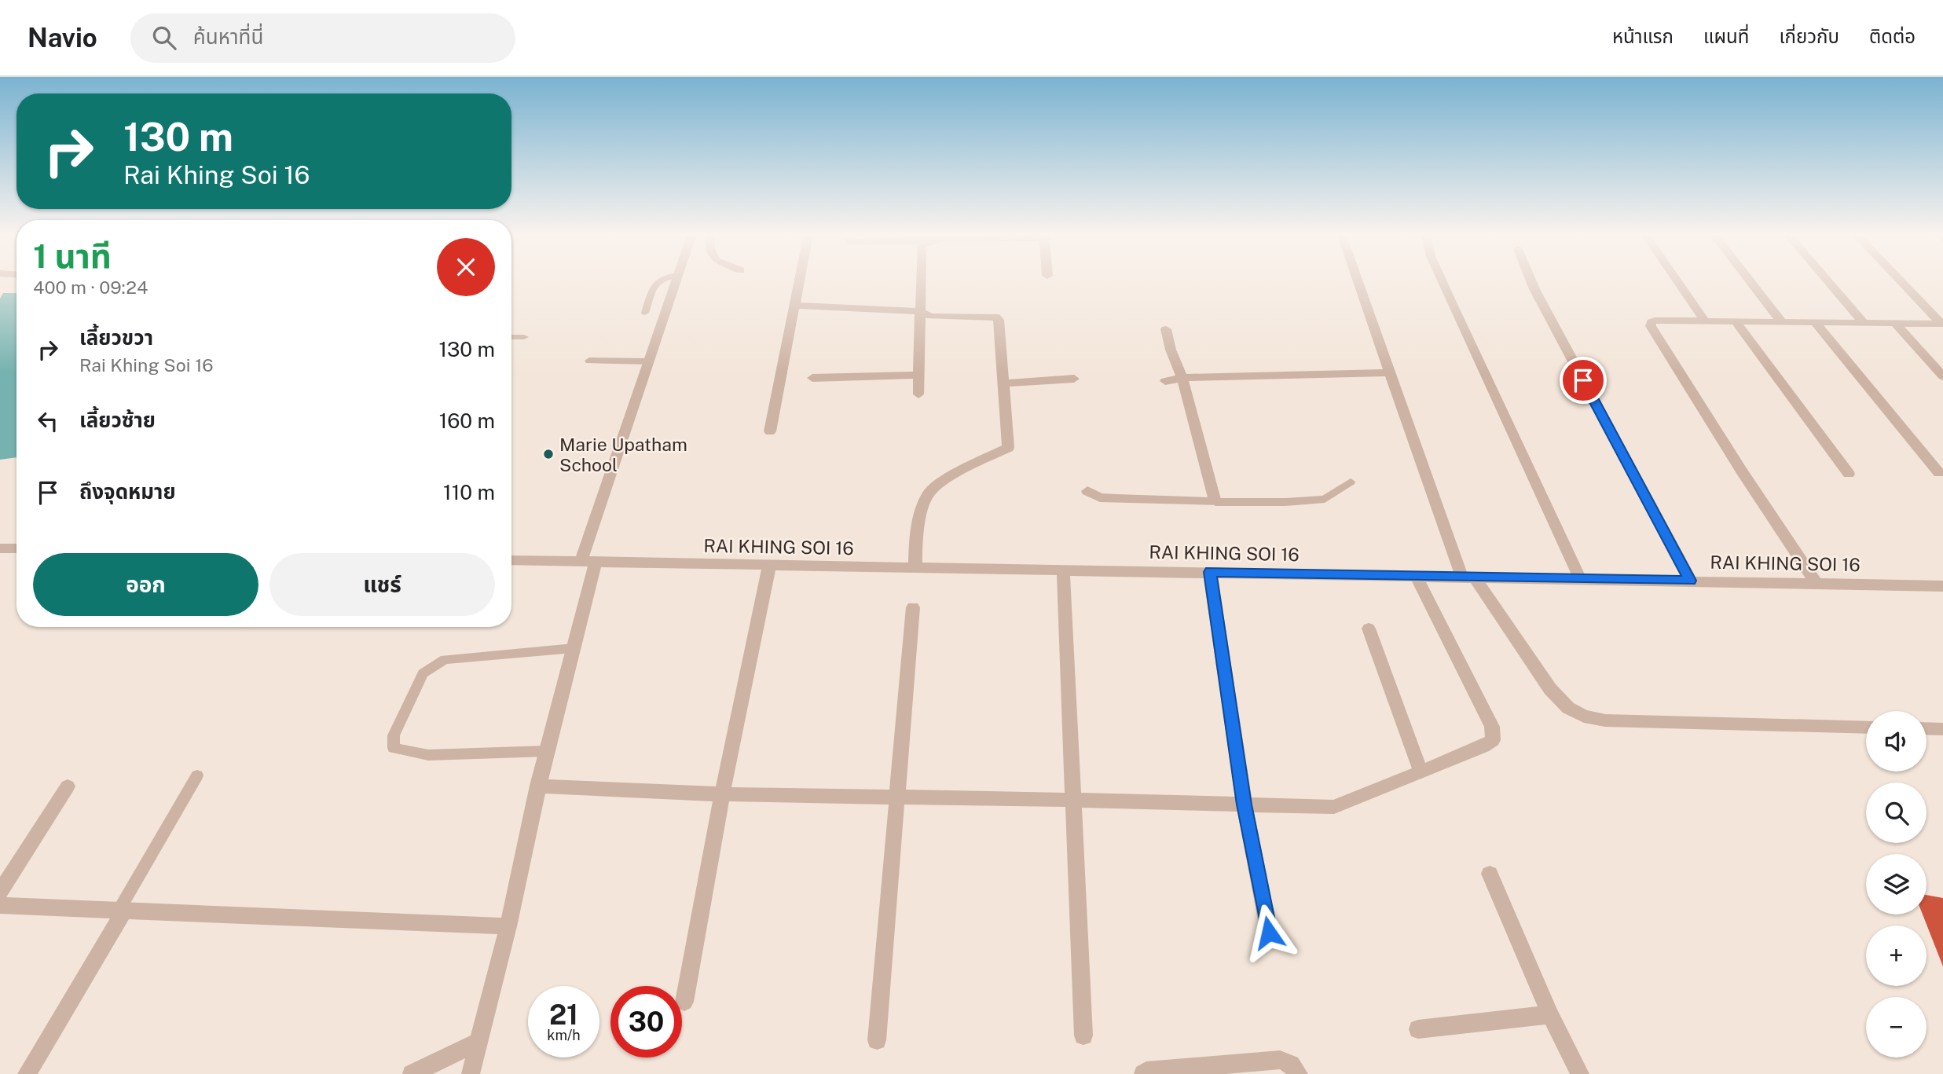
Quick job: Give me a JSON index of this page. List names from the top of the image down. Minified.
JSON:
{"streets":{"street":["RAI KHING SOI 16"]},"places":["Marie Upatham School"],"page":{"header":"Navio","search":"ค้นหาที่นี่","nav":["หน้าแรก","แผนที่","เกี่ยวกับ","ติดต่อ"],"turn":["130 m","Rai Khing Soi 16"],"heading":["1 นาที","400 m · 09:24"],"list":[{"name":"เลี้ยวขวา","note":"Rai Khing Soi 16","value":"130 m"},{"name":"เลี้ยวซ้าย","value":"160 m"},{"name":"ถึงจุดหมาย","value":"110 m"}],"buttons":["ออก","แชร์"],"map_buttons":["+","−"],"speed":"21 km/h","limit":"30"}}
